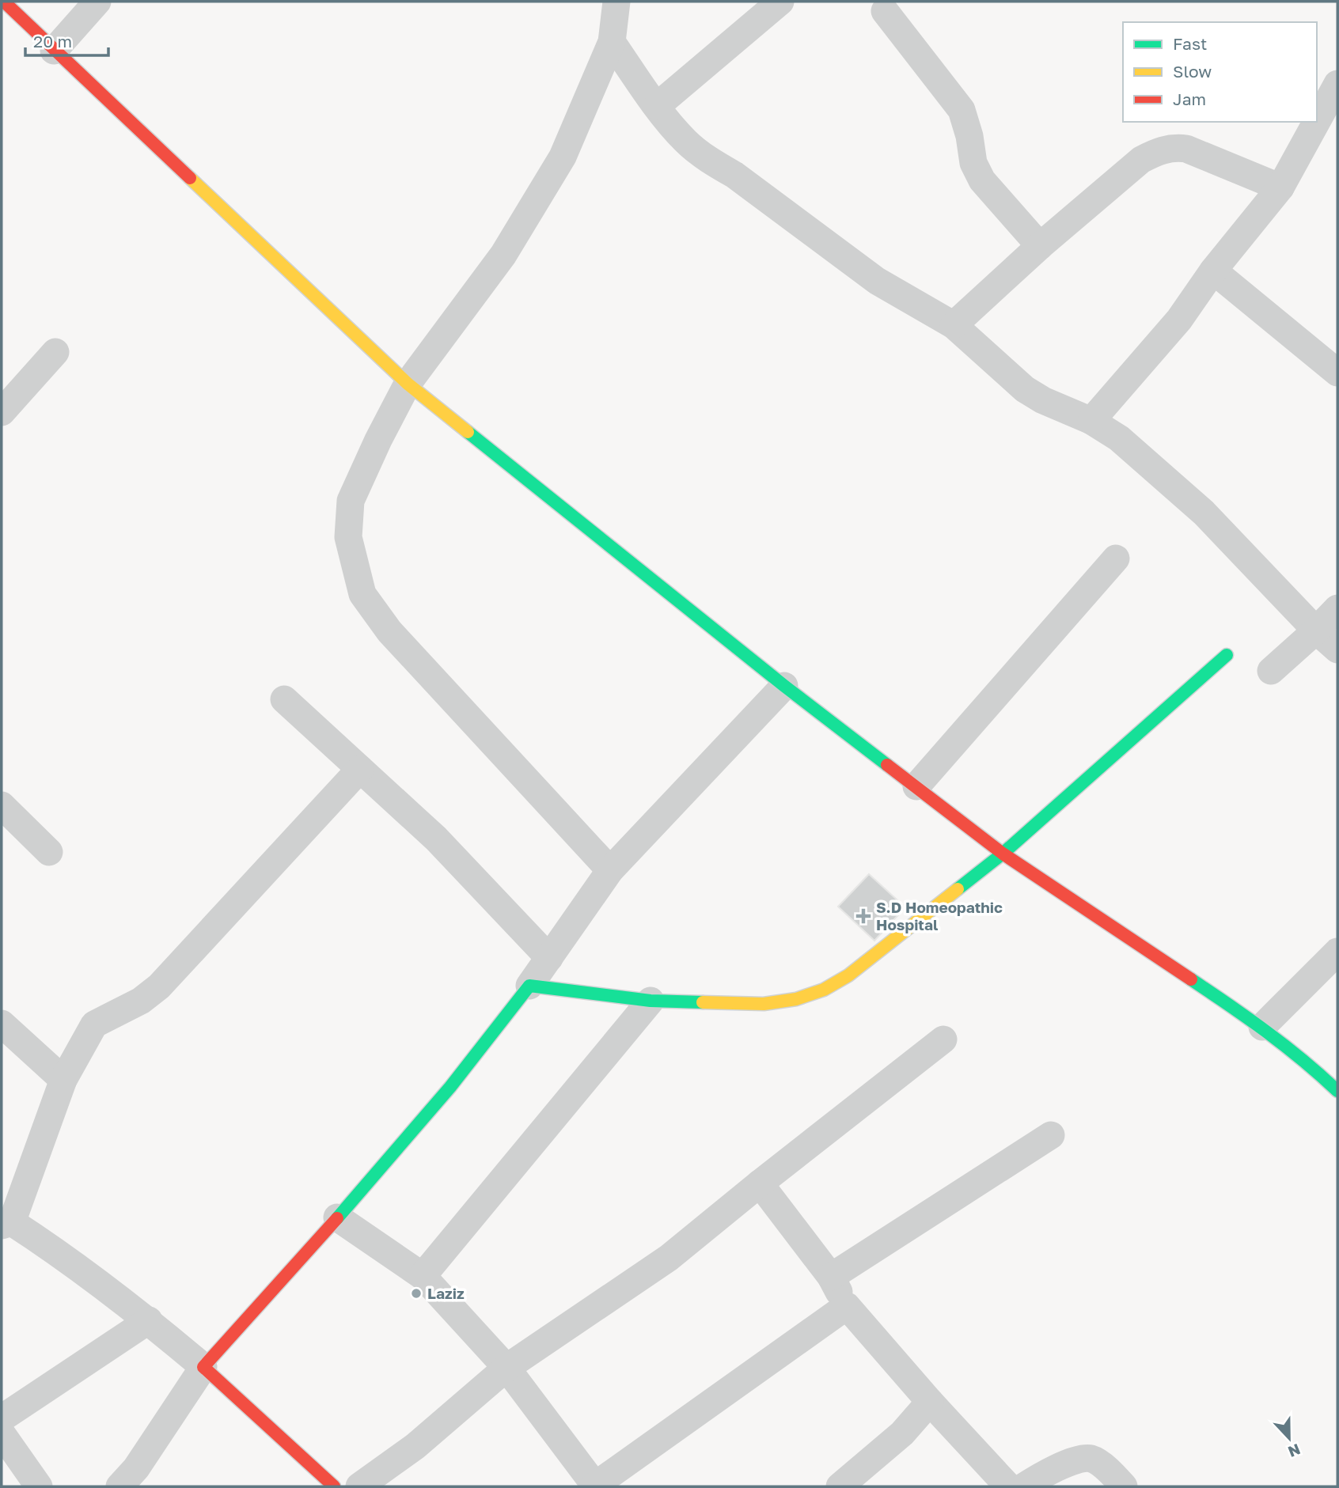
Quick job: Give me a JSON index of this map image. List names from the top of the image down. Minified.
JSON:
{"places":{"health":["S.D Homeopathic Hospital"],"other":["Laziz"]},"legend":["Fast","Slow","Jam"],"scale_bar":"20 m","north":"bottom"}
